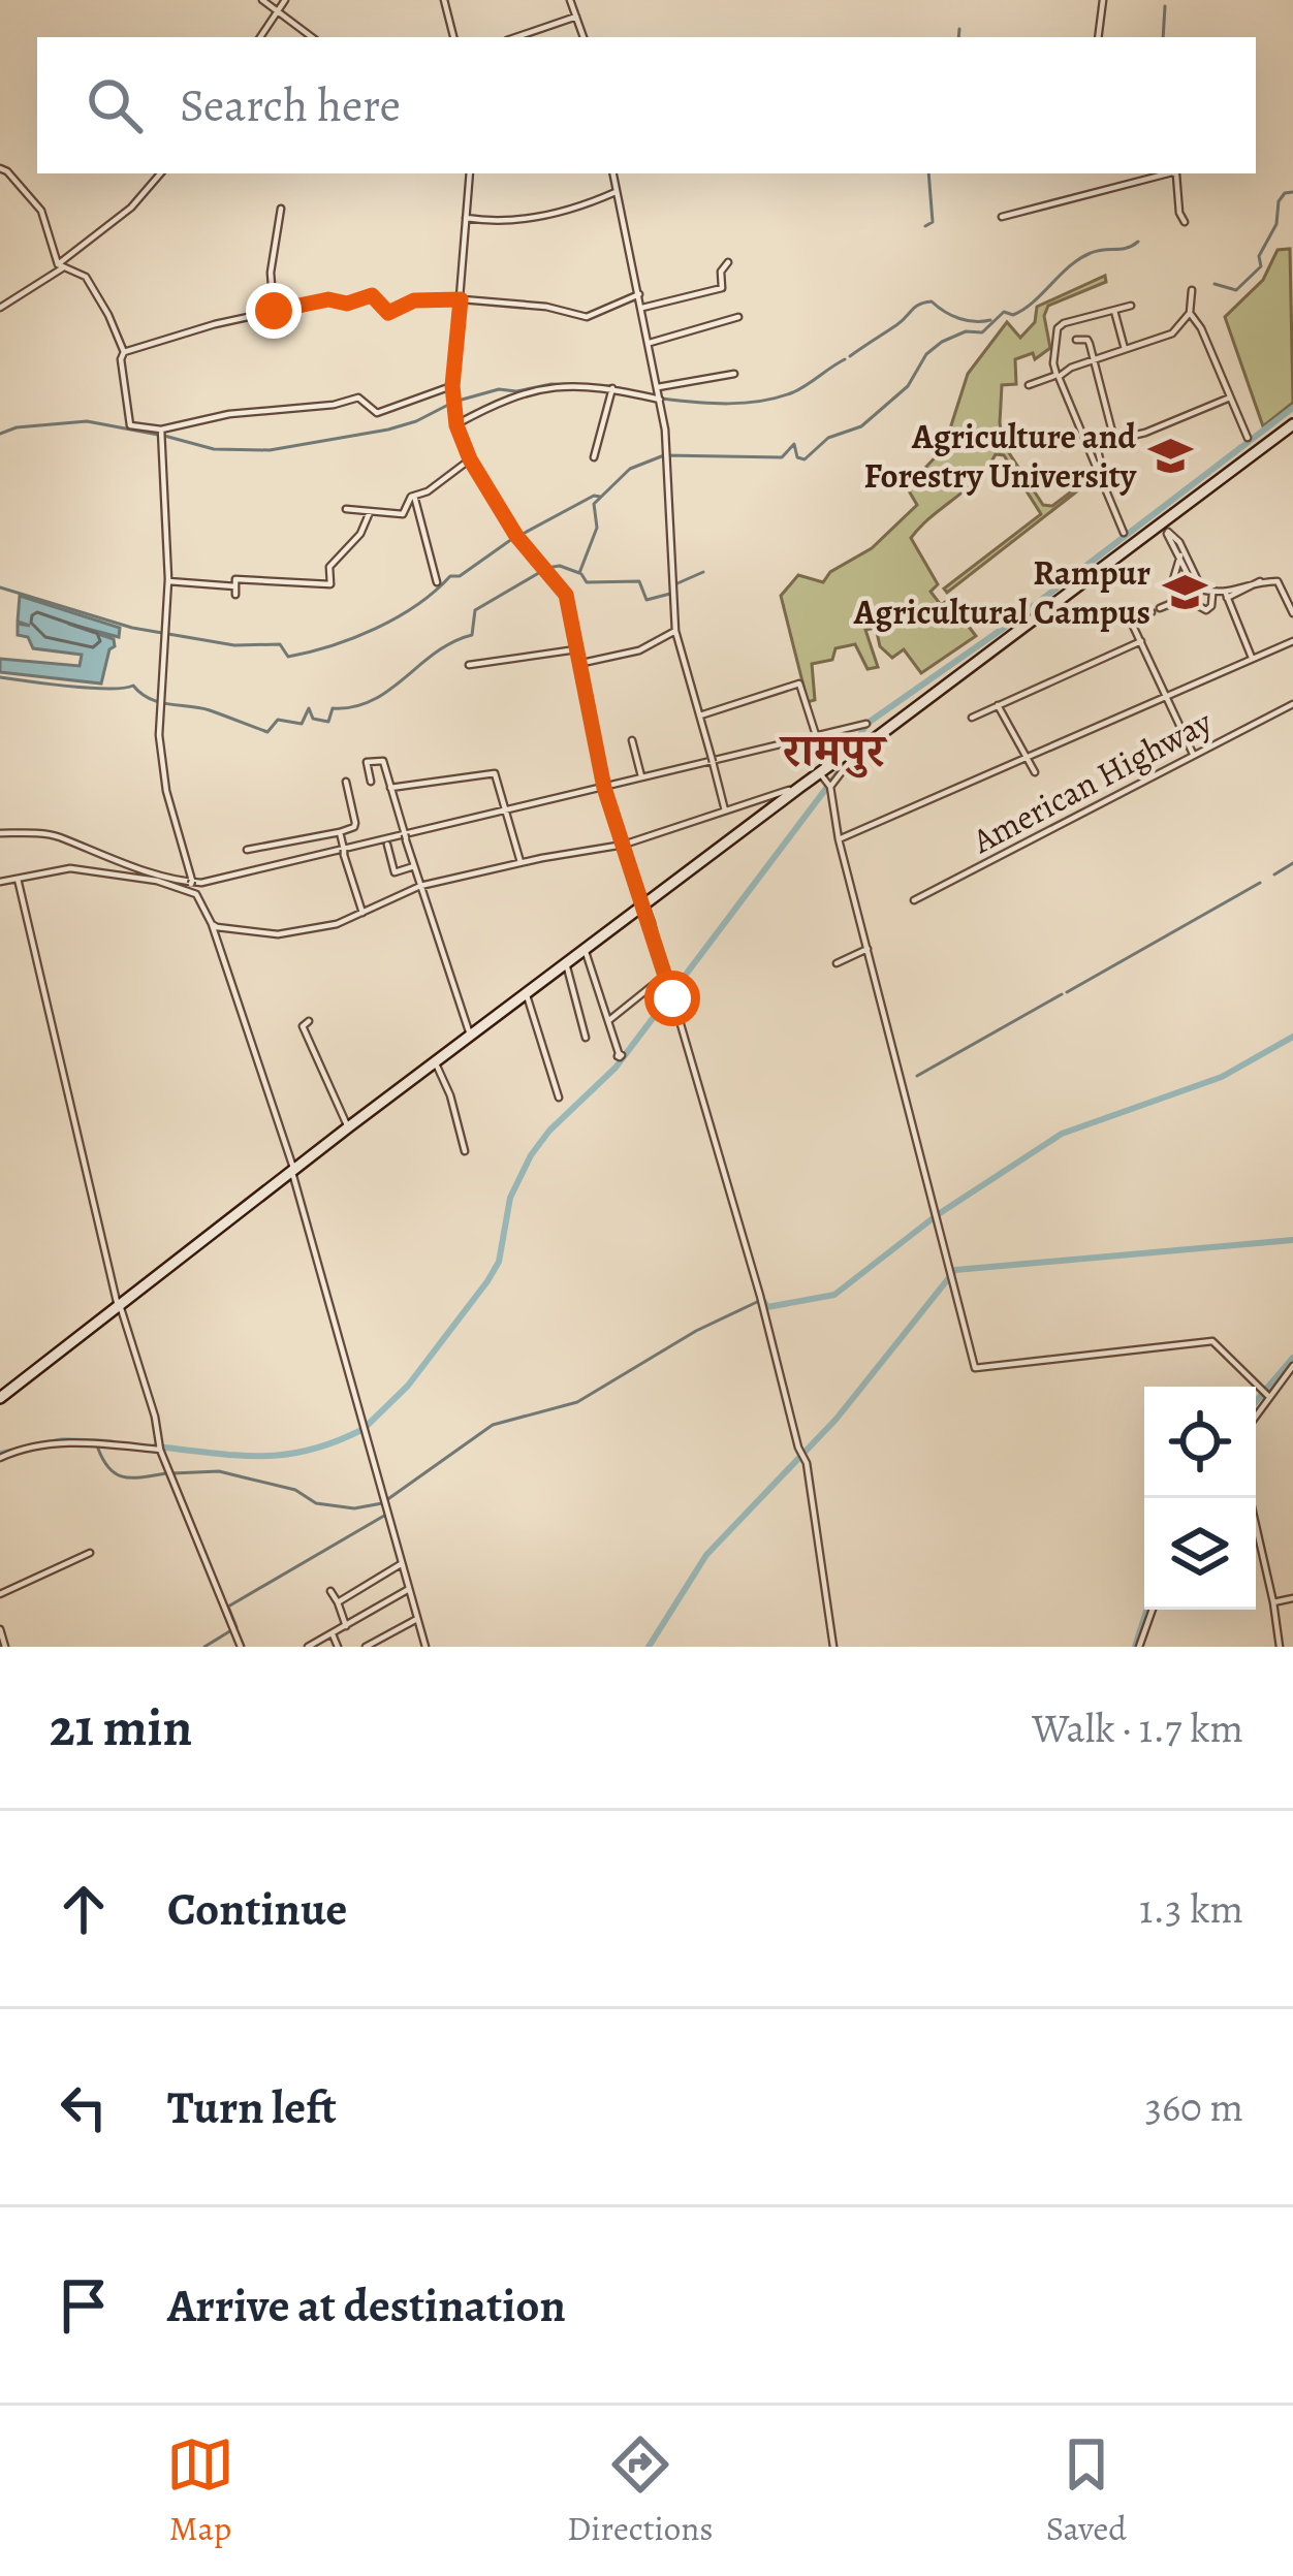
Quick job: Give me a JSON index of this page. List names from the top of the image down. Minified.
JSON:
{"streets":{"street":["American Highway"]},"districts":["रामपुर"],"places":{"school or university":["Agriculture and Forestry University","Rampur Agricultural Campus"]},"page":{"search":"Search here","heading":["21 min","Walk · 1.7 km"],"list":[["Continue","1.3 km"],["Turn left","360 m"],"Arrive at destination"],"nav":["Map","Directions","Saved"]}}
